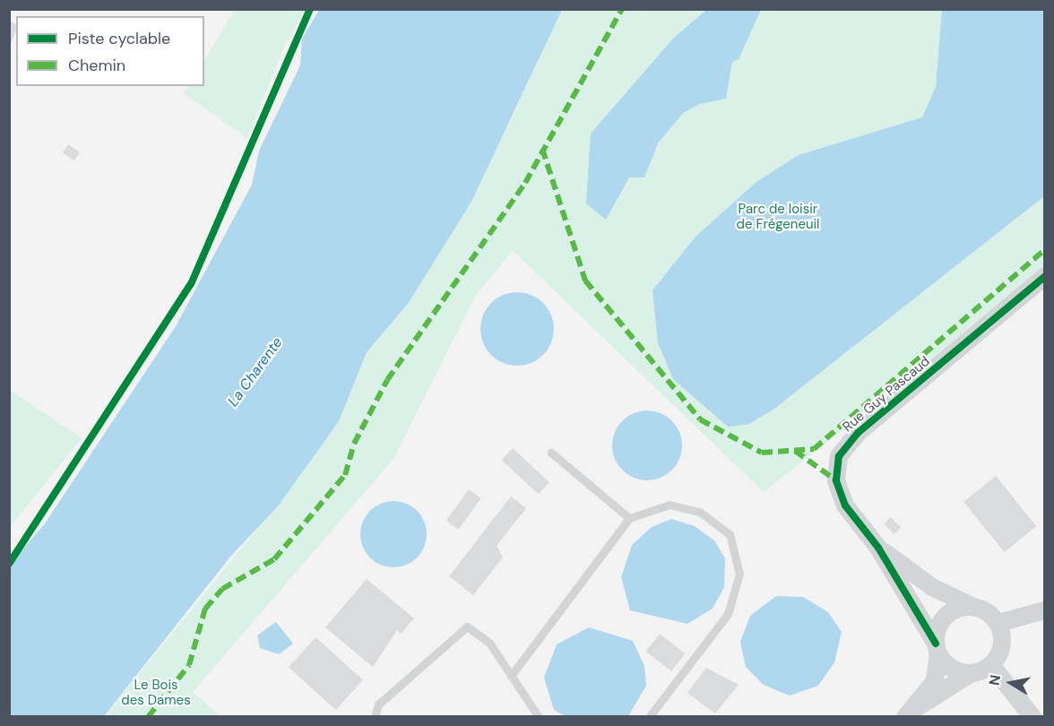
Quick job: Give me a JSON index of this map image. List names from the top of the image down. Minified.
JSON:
{"streets":{"street":["Rue Guy Pascaud"]},"water":["La Charente"],"parks":["Parc de loisir de Frégeneuil","Le Bois des Dames"],"legend":["Piste cyclable","Chemin"],"north":"left"}
